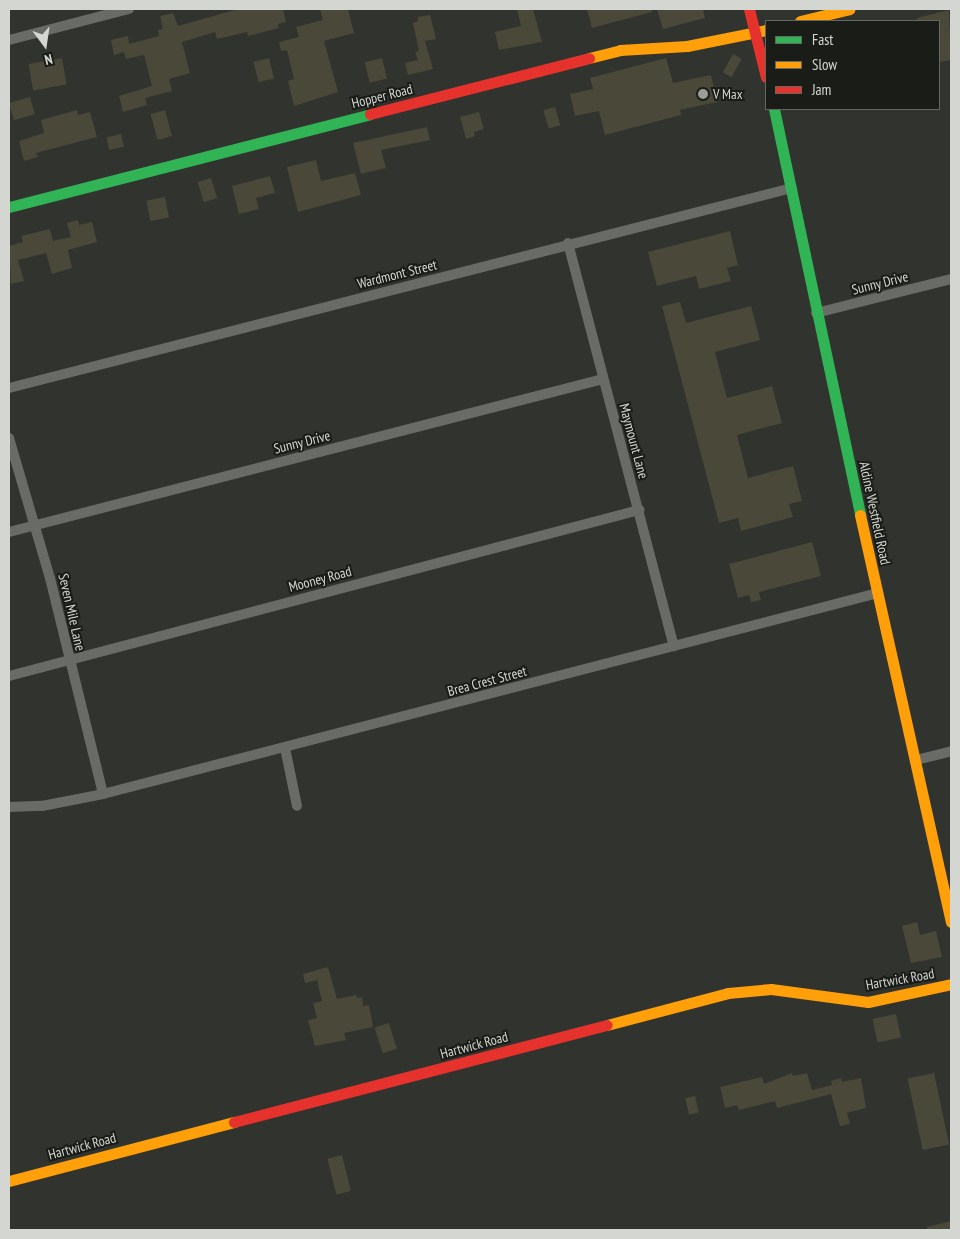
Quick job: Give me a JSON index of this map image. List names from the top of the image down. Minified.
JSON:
{"streets":{"main road":["Hopper Road","Aldine Westfield Road","Hartwick Road"],"street":["Wardmont Street","Sunny Drive","Maymount Lane","Mooney Road","Seven Mile Lane","Brea Crest Street"]},"crossings":[["Wardmont Street","Maymount Lane"],["Wardmont Street","Aldine Westfield Road"],["Sunny Drive","Maymount Lane"],["Sunny Drive","Aldine Westfield Road"],["Sunny Drive","Seven Mile Lane"],["Maymount Lane","Mooney Road"],["Maymount Lane","Brea Crest Street"],["Aldine Westfield Road","Brea Crest Street"],["Mooney Road","Seven Mile Lane"],["Seven Mile Lane","Brea Crest Street"]],"places":["V Max"],"legend":["Fast","Slow","Jam"],"north":"bottom"}
